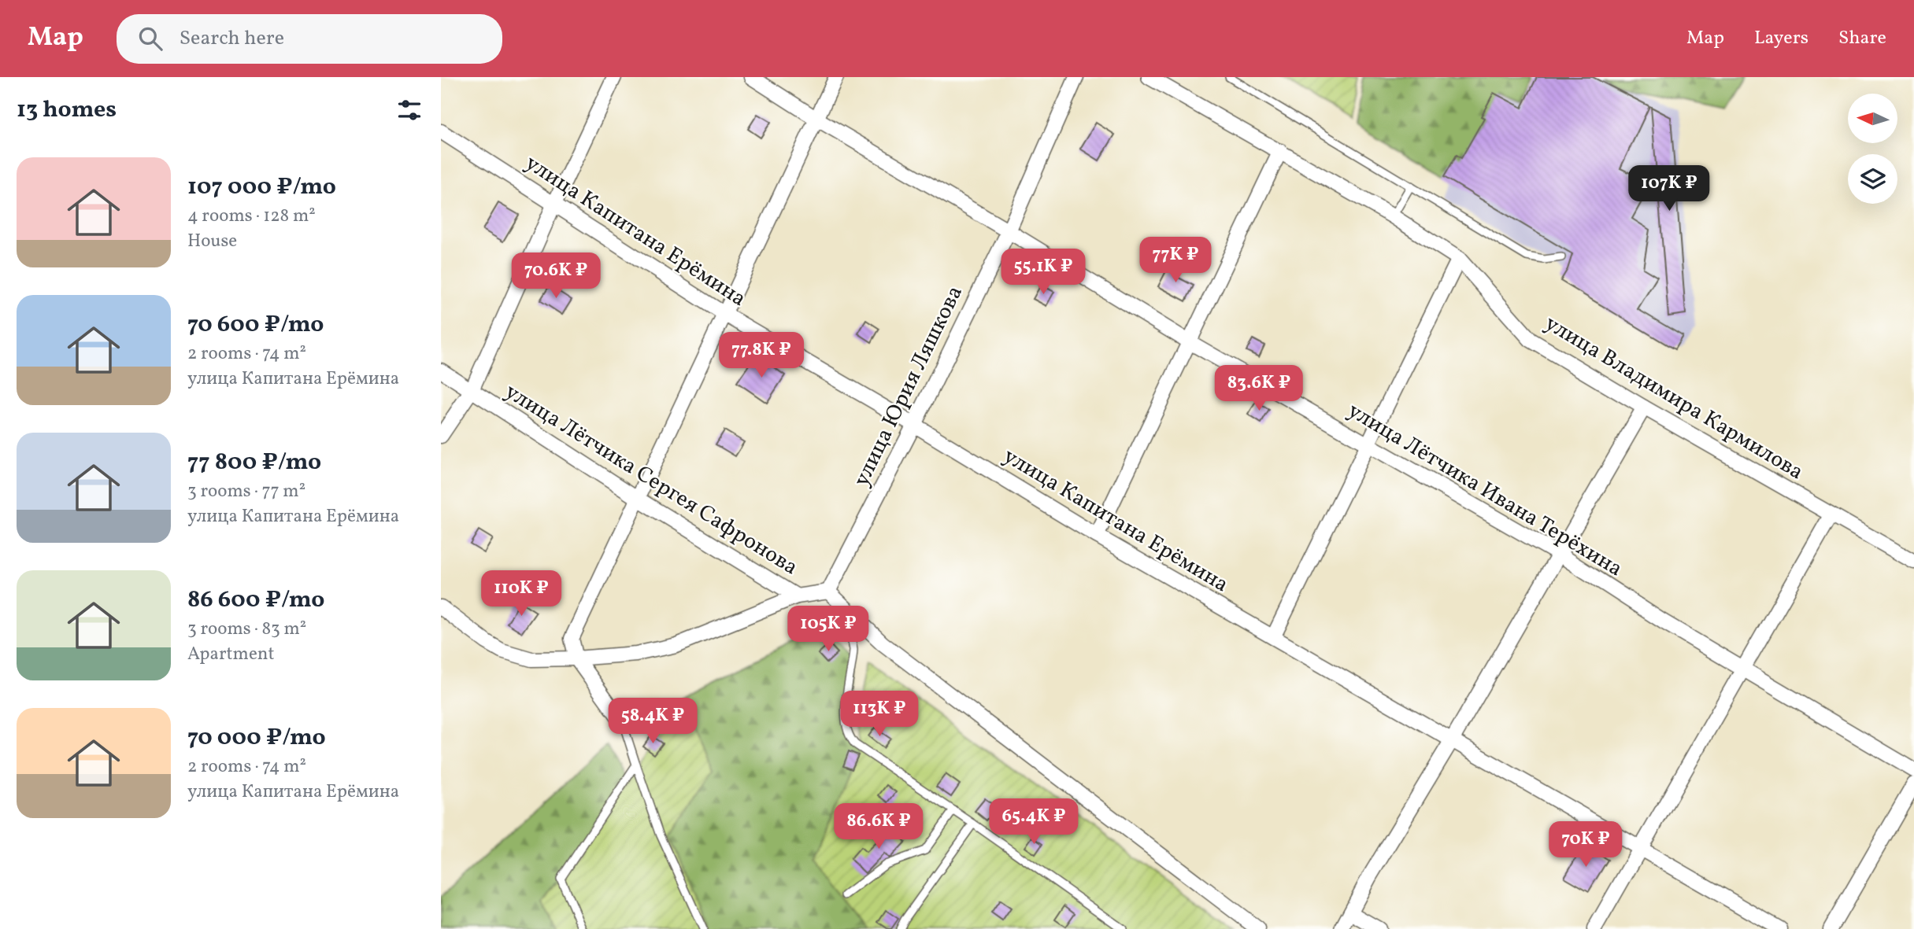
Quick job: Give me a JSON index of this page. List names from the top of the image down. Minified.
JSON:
{"streets":{"street":["улица Капитана Ерёмина","улица Юрия Ляшкова","улица Владимира Кармилова","улица Лётчика Сергея Сафронова","улица Лётчика Ивана Терёхина"]},"crossings":[["улица Капитана Ерёмина","улица Юрия Ляшкова"],["улица Юрия Ляшкова","улица Лётчика Сергея Сафронова"],["улица Юрия Ляшкова","улица Лётчика Ивана Терёхина"]],"north":"left","page":{"header":"Map","search":"Search here","nav":["Map","Layers","Share"],"heading":"13 homes","list":[{"name":"107 000 ₽/mo","note":"4 rooms · 128 m² · House"},{"name":"70 600 ₽/mo","note":"2 rooms · 74 m² · улица Капитана Ерёмина"},{"name":"77 800 ₽/mo","note":"3 rooms · 77 m² · улица Капитана Ерёмина"},{"name":"86 600 ₽/mo","note":"3 rooms · 83 m² · Apartment"},{"name":"70 000 ₽/mo","note":"2 rooms · 74 m² · улица Капитана Ерёмина"}],"price":["107K ₽","77K ₽","55.1K ₽","70.6K ₽","77.8K ₽","83.6K ₽","110K ₽","105K ₽","113K ₽","58.4K ₽","65.4K ₽","86.6K ₽","70K ₽"]}}
